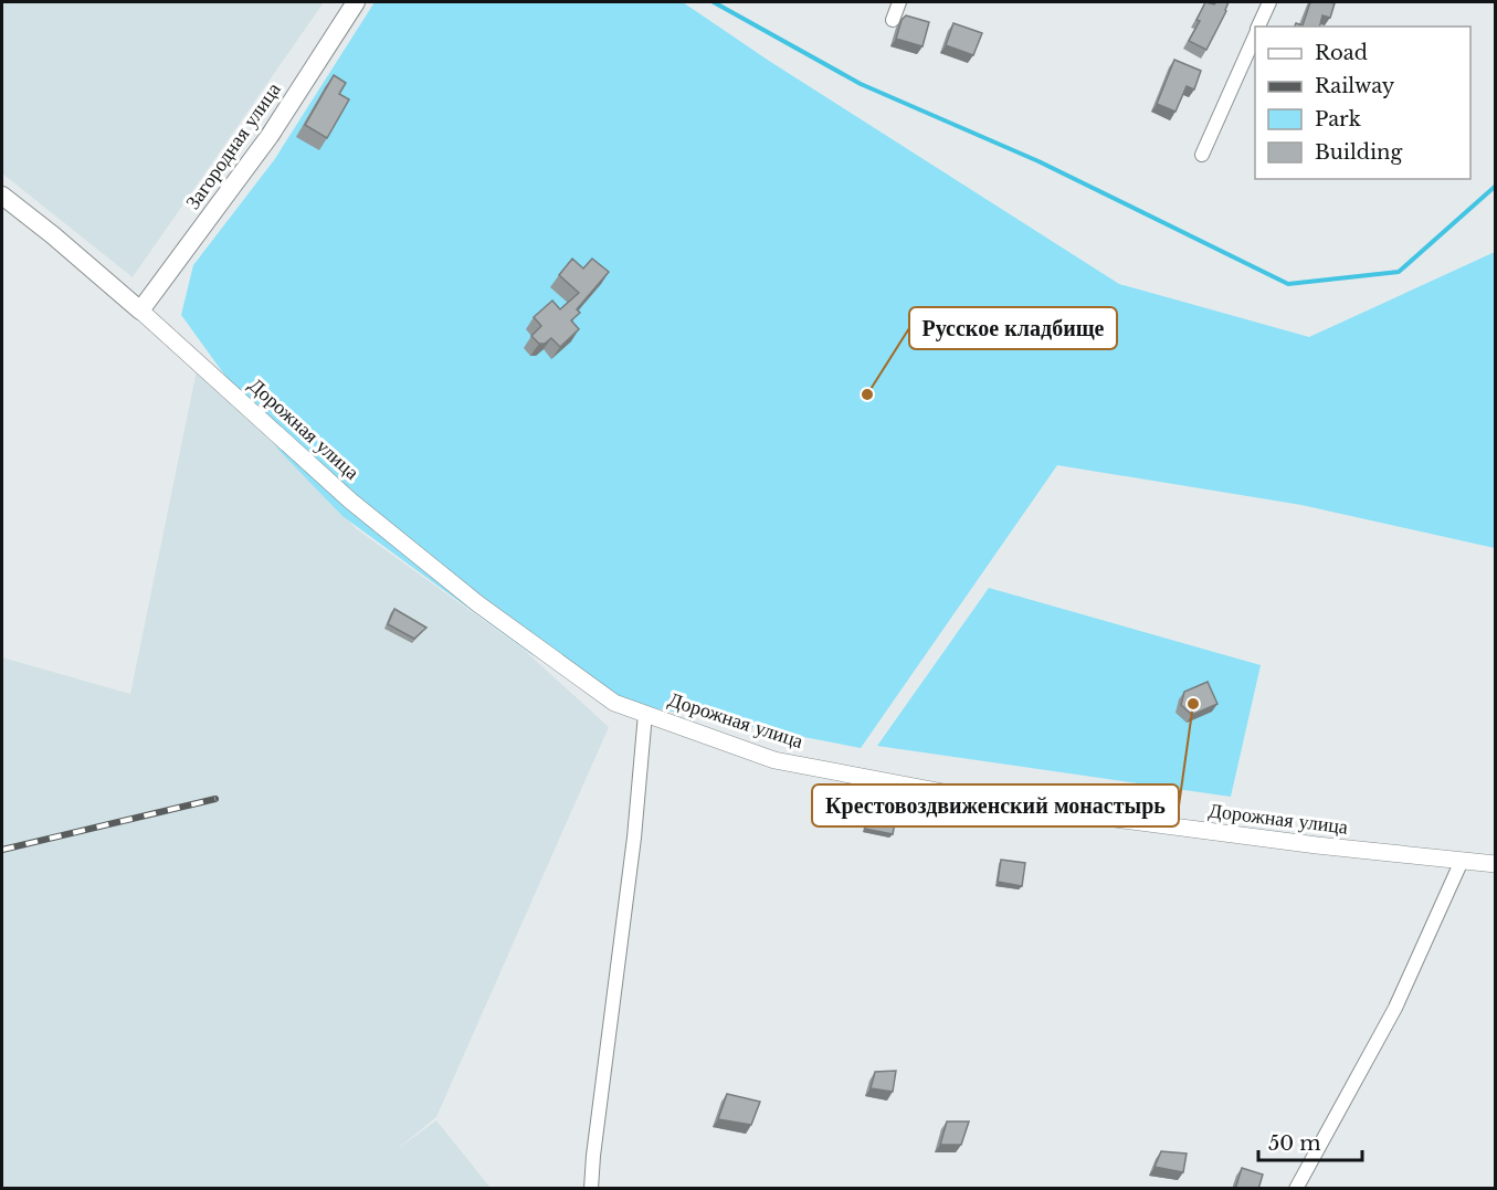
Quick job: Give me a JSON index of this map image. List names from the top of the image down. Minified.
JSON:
{"streets":{"main road":["Загородная улица"],"street":["Дорожная улица"]},"crossings":[["Загородная улица","Дорожная улица"]],"places":["Русское кладбище","Крестовоздвиженский монастырь"],"legend":["Road","Railway","Park","Building"],"scale_bar":"50 m"}
